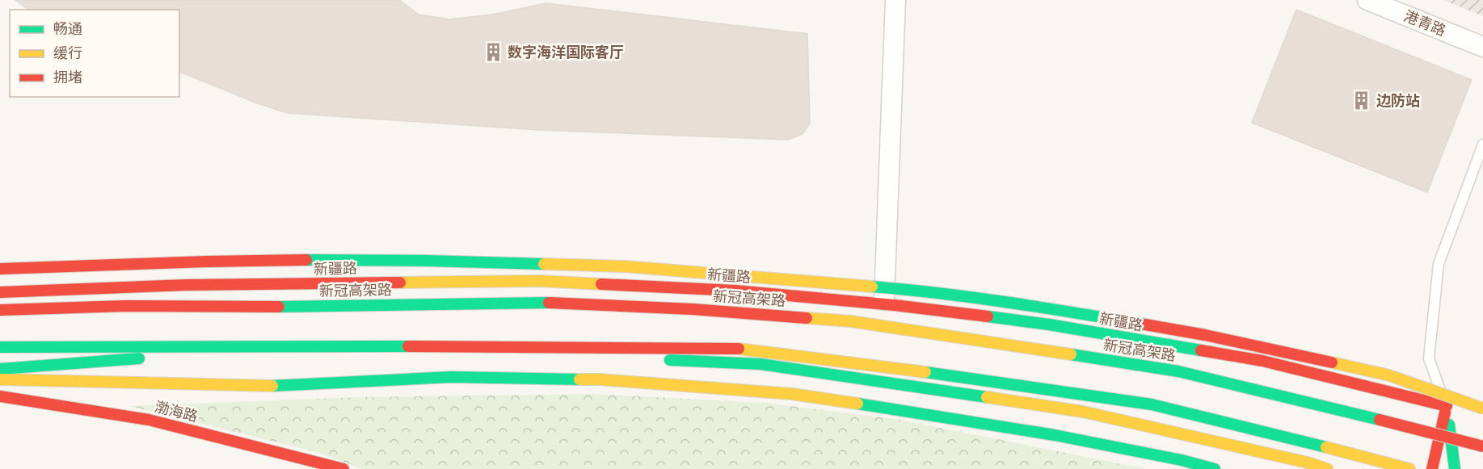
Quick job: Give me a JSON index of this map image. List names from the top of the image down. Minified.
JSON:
{"streets":{"main road":["新疆路","新冠高架路","渤海路"],"street":["港青路"]},"places":{"building":["数字海洋国际客厅","边防站"]},"legend":["畅通","缓行","拥堵"]}
